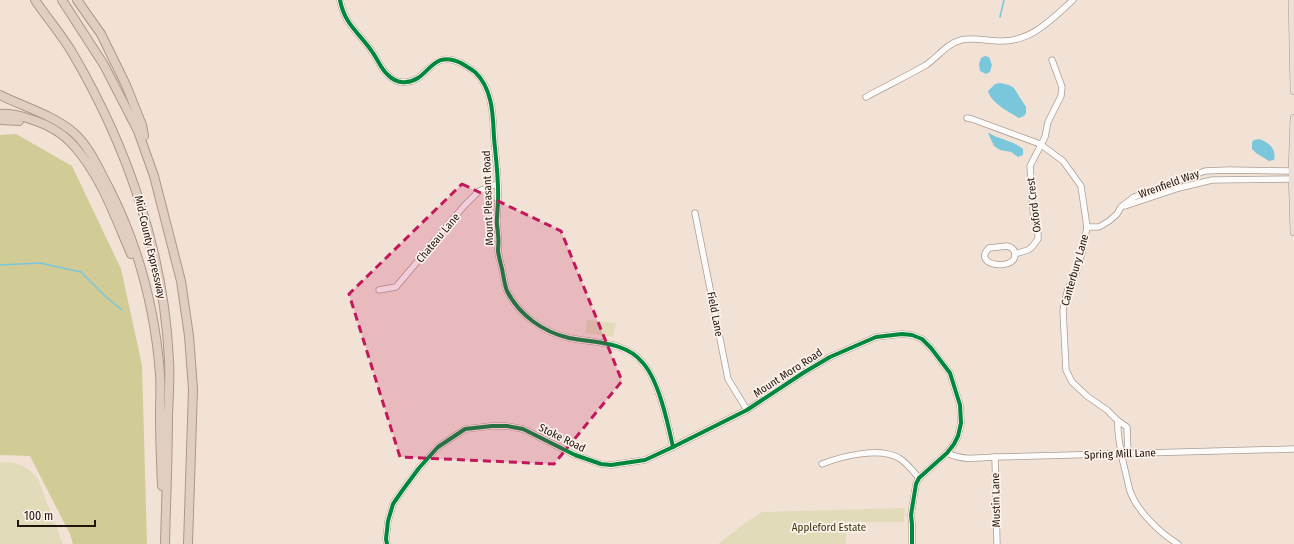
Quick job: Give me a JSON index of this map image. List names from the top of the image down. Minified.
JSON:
{"streets":{"highway":["Mid-County Expressway"],"street":["Wrenfield Way","Mount Pleasant Road","Oxford Crest","Chateau Lane","Canterbury Lane","Field Lane","Mount Moro Road","Stoke Road","Spring Mill Lane","Mustin Lane"]},"crossings":[["Wrenfield Way","Canterbury Lane"],["Mount Pleasant Road","Chateau Lane"],["Mount Pleasant Road","Mount Moro Road"],["Mount Pleasant Road","Stoke Road"],["Oxford Crest","Canterbury Lane"],["Canterbury Lane","Spring Mill Lane"],["Field Lane","Mount Moro Road"],["Mount Moro Road","Stoke Road"],["Mount Moro Road","Spring Mill Lane"],["Spring Mill Lane","Mustin Lane"]],"parks":["Appleford Estate"],"scale_bar":"100 m"}
